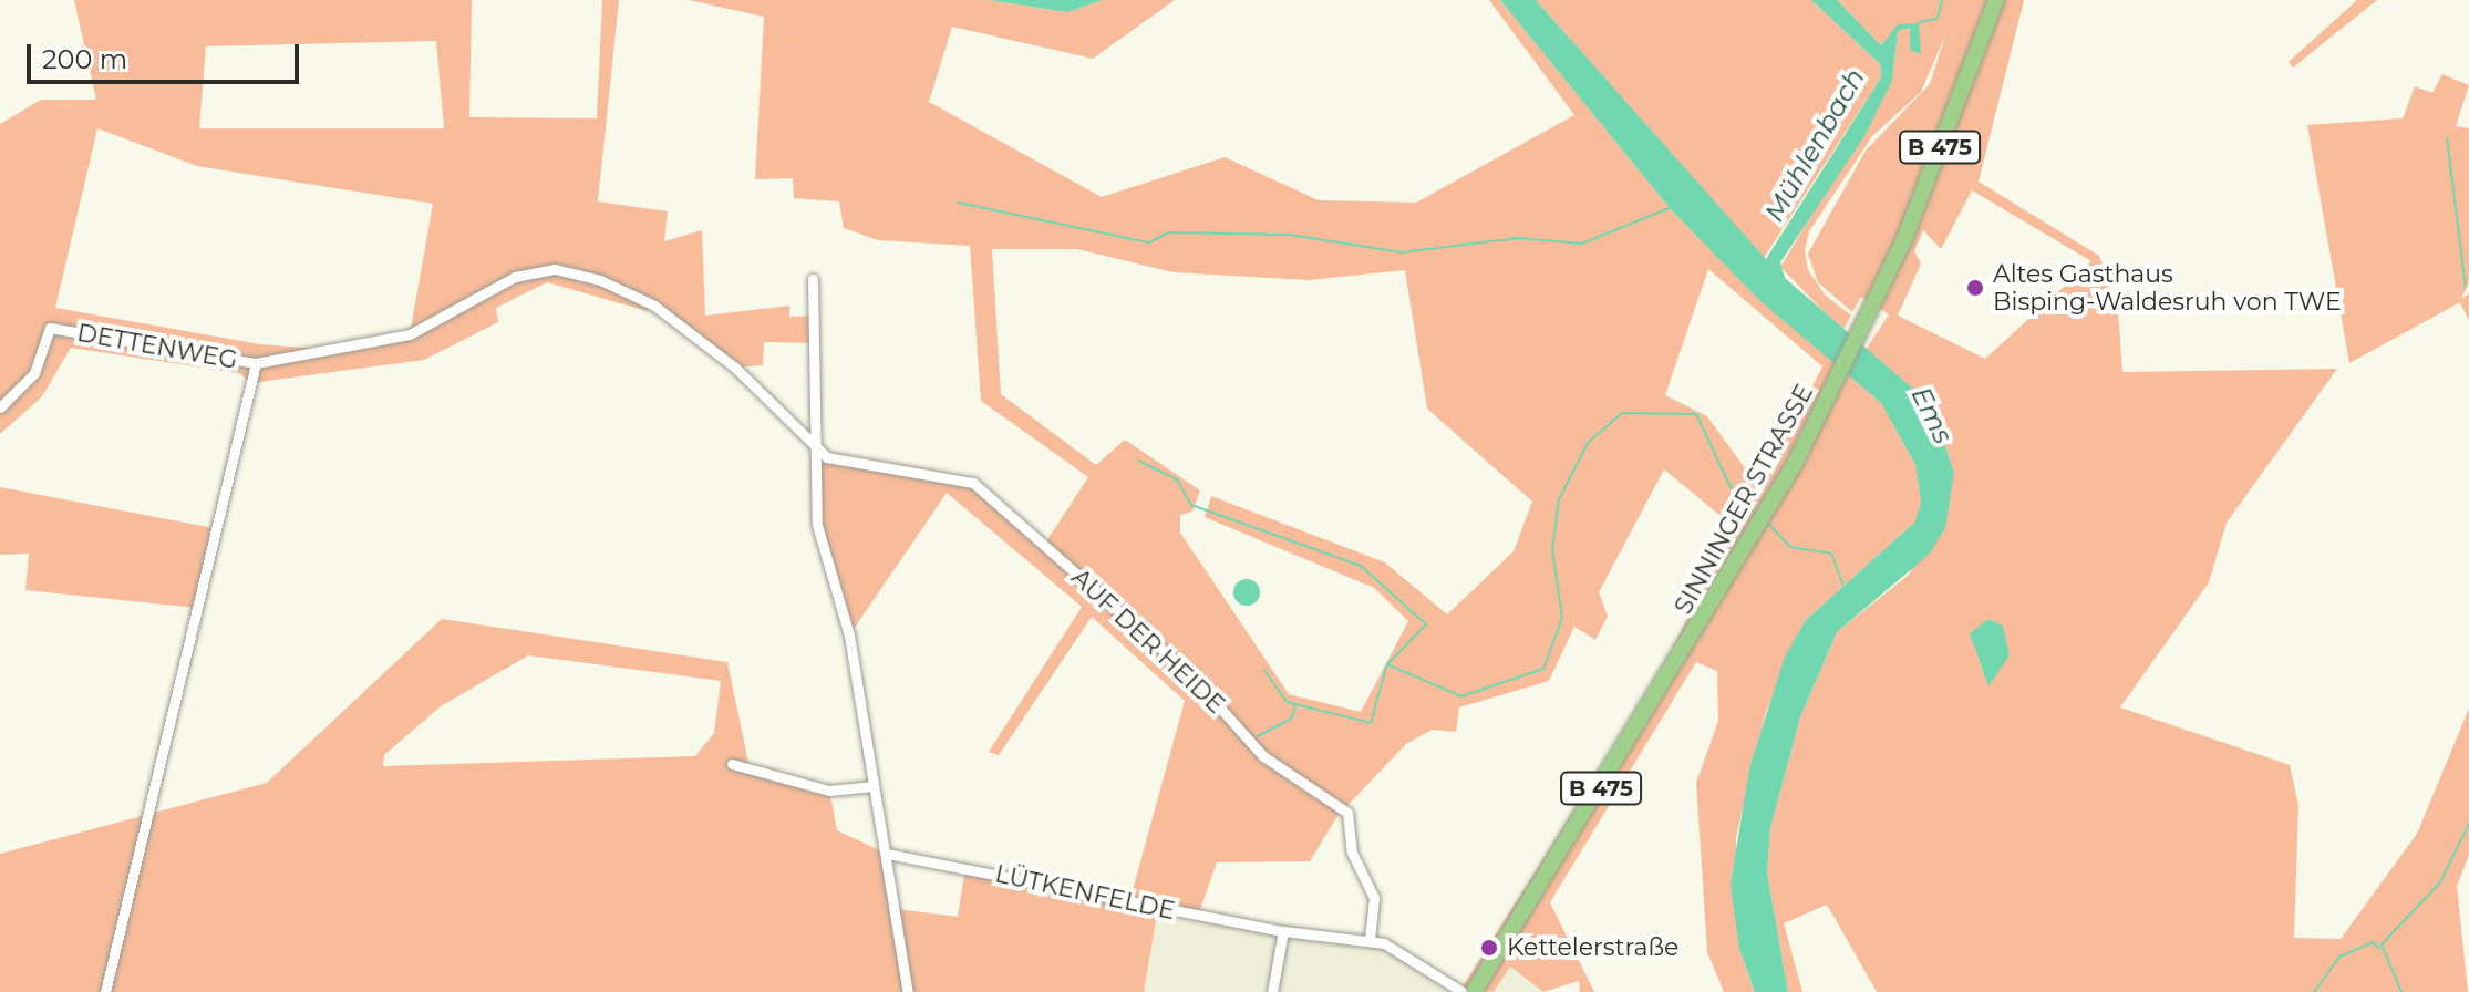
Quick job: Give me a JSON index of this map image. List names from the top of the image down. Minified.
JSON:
{"streets":{"main road":["B 475","SINNINGER STRASSE"],"street":["DETTENWEG","AUF DER HEIDE","LÜTKENFELDE"]},"crossings":[["AUF DER HEIDE","LÜTKENFELDE"]],"water":["Mühlenbach","Ems"],"places":["Altes Gasthaus Bisping-Waldesruh von TWE","Kettelerstraße"],"scale_bar":"200 m"}
